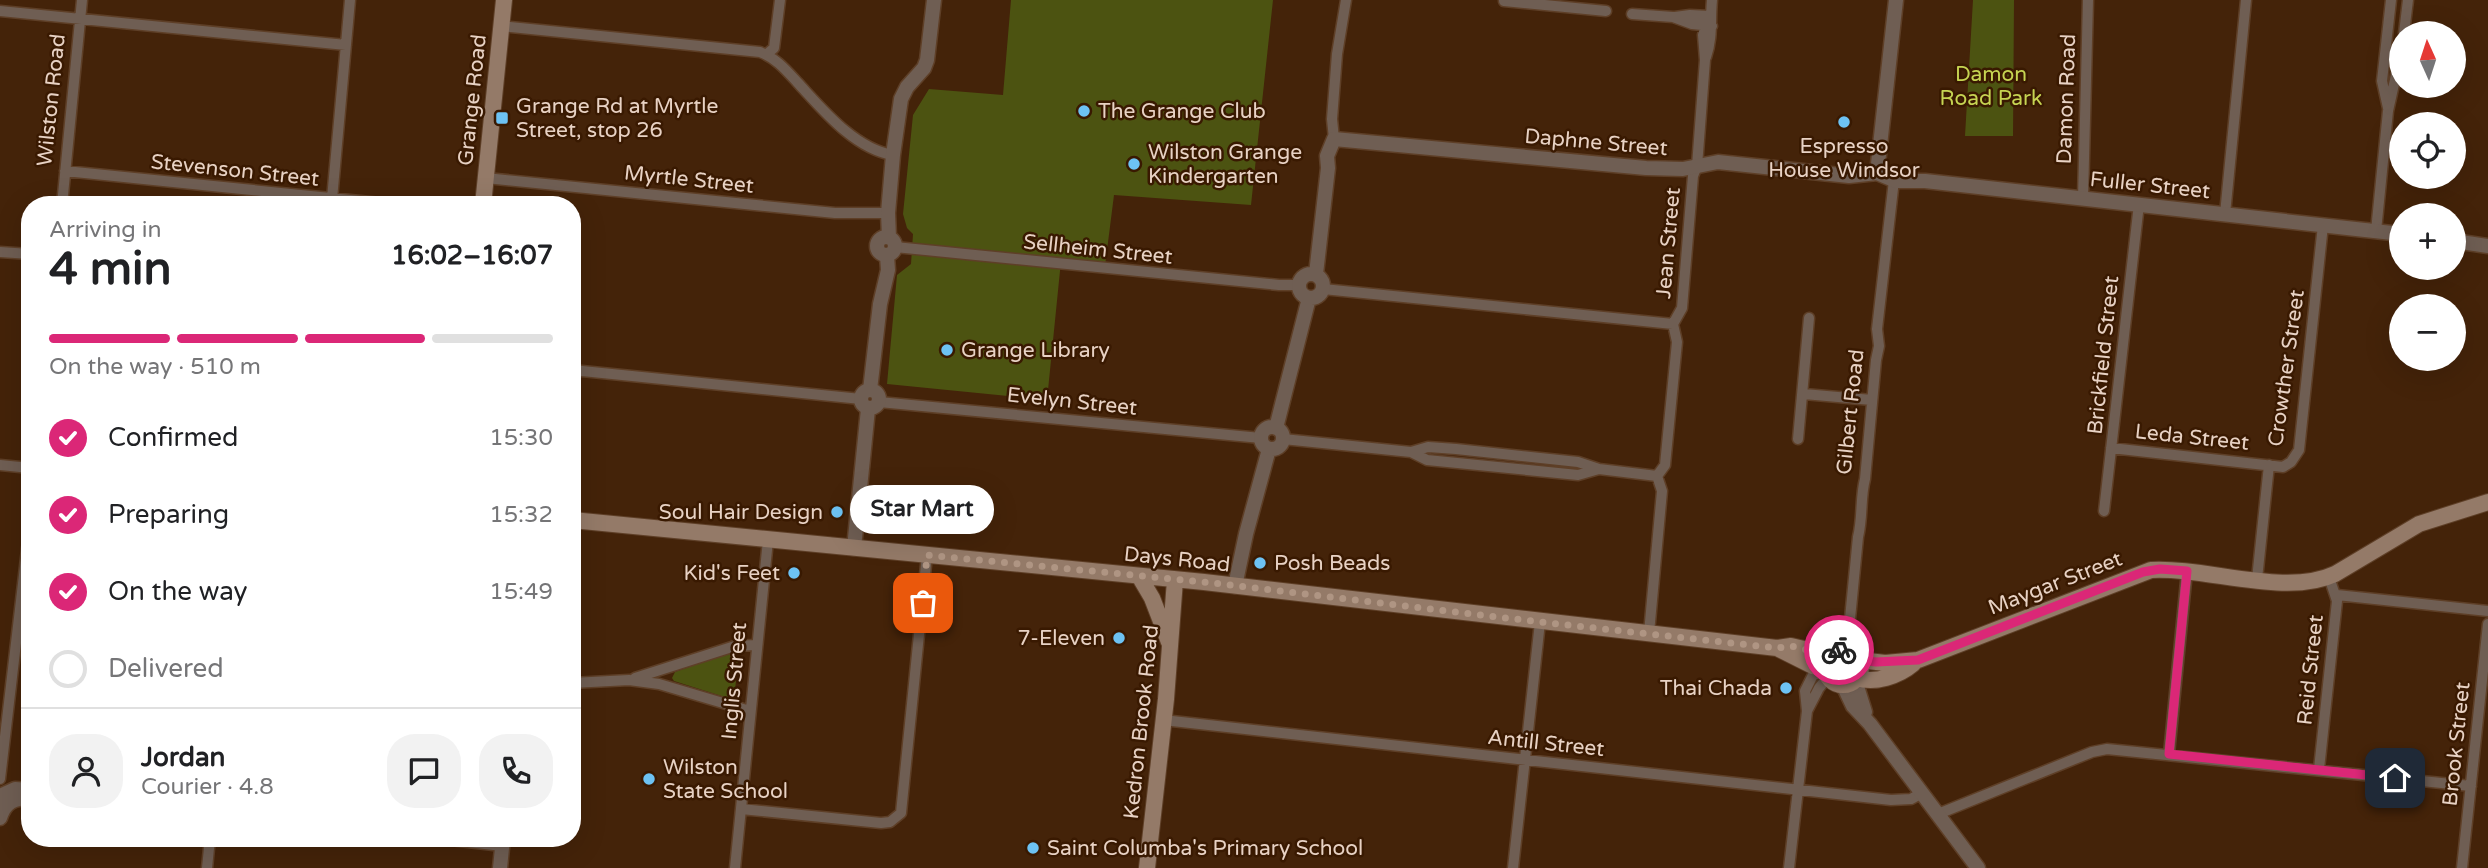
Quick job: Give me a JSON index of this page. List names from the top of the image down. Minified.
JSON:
{"streets":{"main road":["Grange Road","Days Road","Maygar Street","Kedron Brook Road"],"street":["Damon Road","Wilston Road","Daphne Street","Stevenson Street","Myrtle Street","Fuller Street","Jean Street","Sellheim Street","Brickfield Street","Crowther Street","Evelyn Street","Gilbert Road","Leda Street","Reid Street","Inglis Street","Antill Street","Brook Street"]},"crossings":[["Damon Road","Fuller Street"],["Wilston Road","Stevenson Street"],["Grange Road","Myrtle Street"],["Daphne Street","Fuller Street"],["Daphne Street","Jean Street"],["Daphne Street","Gilbert Road"],["Fuller Street","Brickfield Street"],["Fuller Street","Crowther Street"],["Fuller Street","Gilbert Road"],["Jean Street","Days Road"],["Brickfield Street","Leda Street"],["Crowther Street","Leda Street"],["Crowther Street","Maygar Street"],["Gilbert Road","Days Road"],["Gilbert Road","Maygar Street"],["Days Road","Maygar Street"],["Days Road","Inglis Street"],["Days Road","Kedron Brook Road"],["Maygar Street","Reid Street"],["Kedron Brook Road","Antill Street"]],"parks":["Damon Road Park"],"places":{"other":["The Grange Club","Espresso House Windsor","Wilston Grange Kindergarten","Grange Library","Soul Hair Design","Posh Beads","Kid's Feet","Star Mart","7-Eleven","Thai Chada","Wilston State School","Saint Columba's Primary School"],"transit":["Grange Rd at Myrtle Street, stop 26"]},"north":"top","page":{"map_buttons":["+","−"],"heading":["4 min","Arriving in","16:02–16:07"],"panel":["Jordan","Courier · 4.8"],"bar":"On the way · 510 m","list":[["Confirmed","15:30"],["Preparing","15:32"],["On the way","15:49"],"Delivered"],"bubble":"Star Mart"}}
